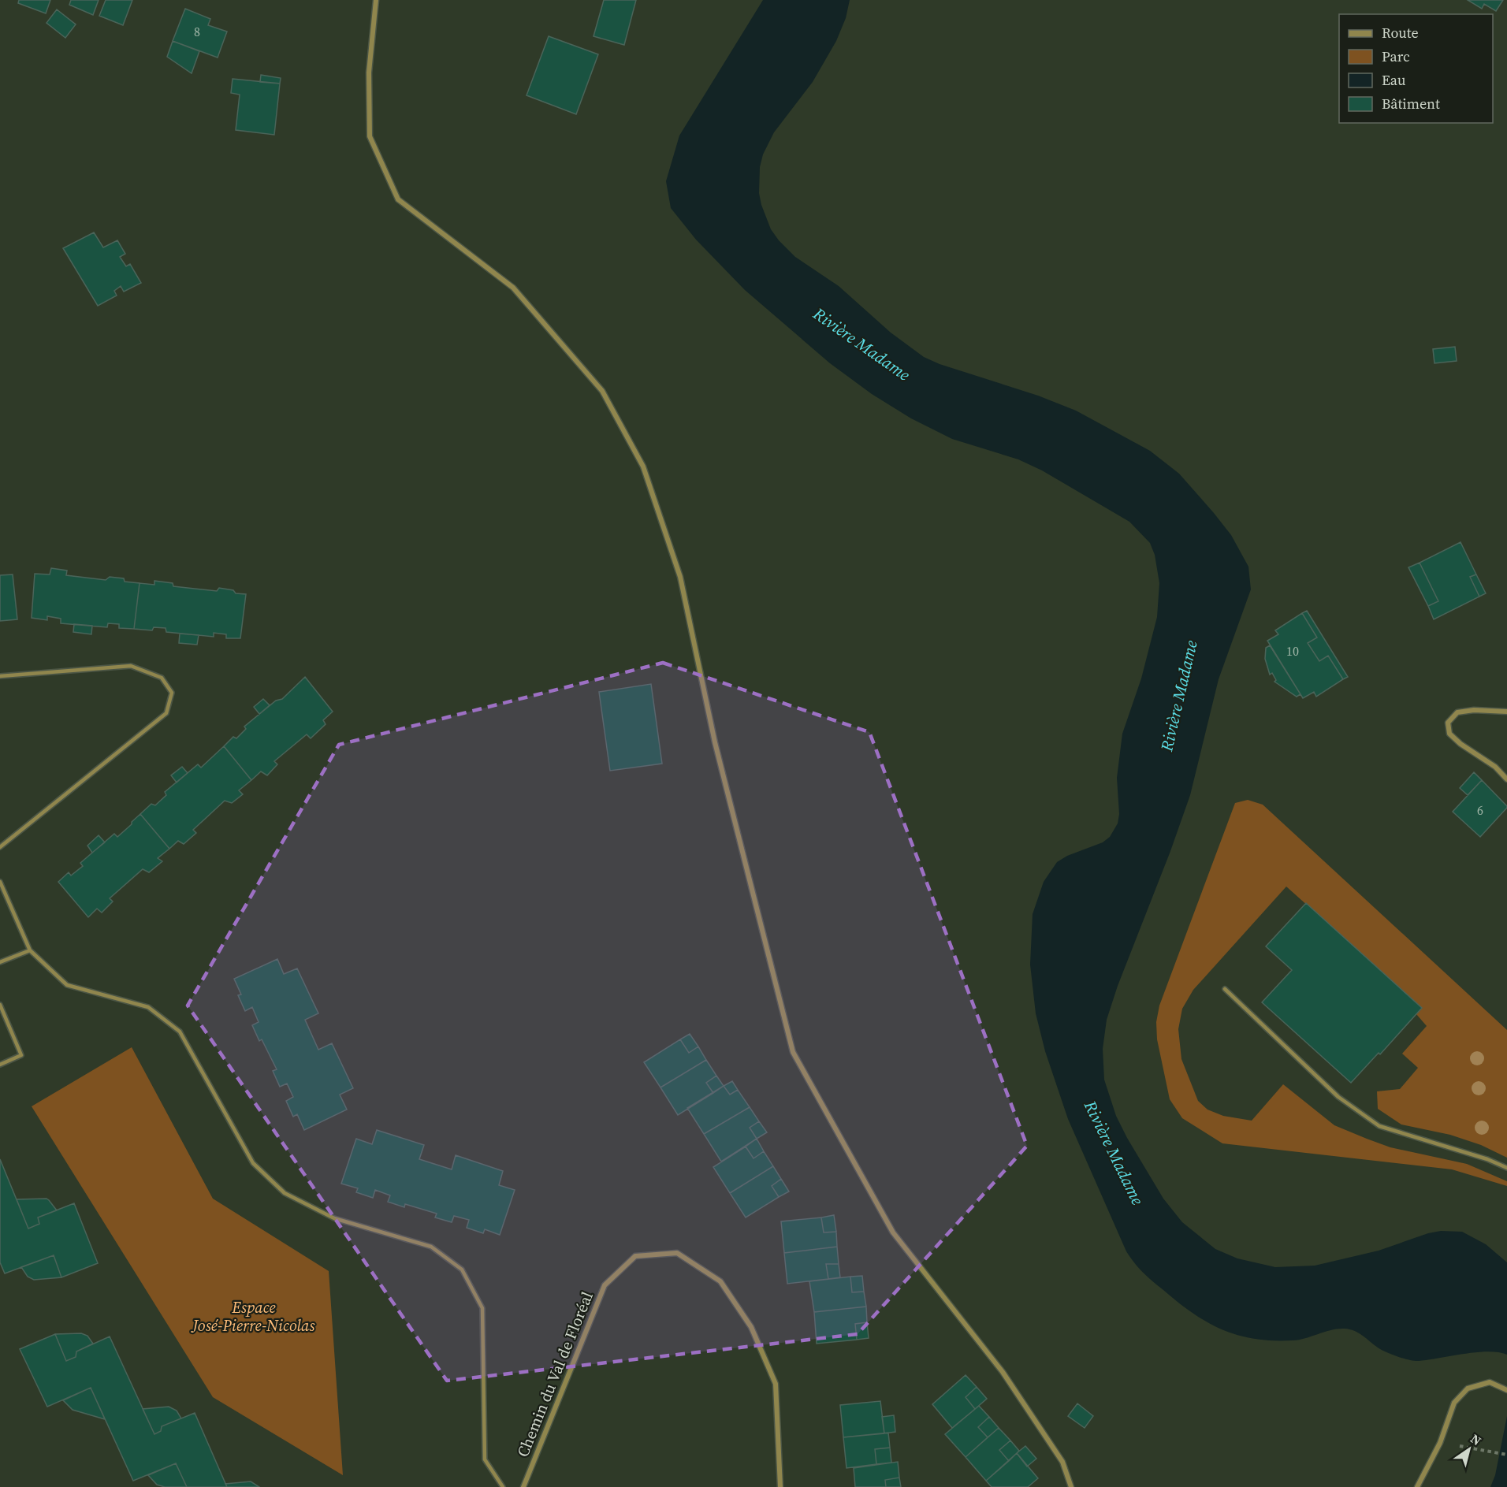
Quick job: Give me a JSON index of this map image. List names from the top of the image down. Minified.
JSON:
{"streets":{"street":["Chemin du Val de Floréal"]},"water":["Rivière Madame"],"parks":["Espace José-Pierre-Nicolas"],"house_numbers":["8","10","6"],"legend":["Route","Parc","Eau","Bâtiment"],"north":"top right"}
